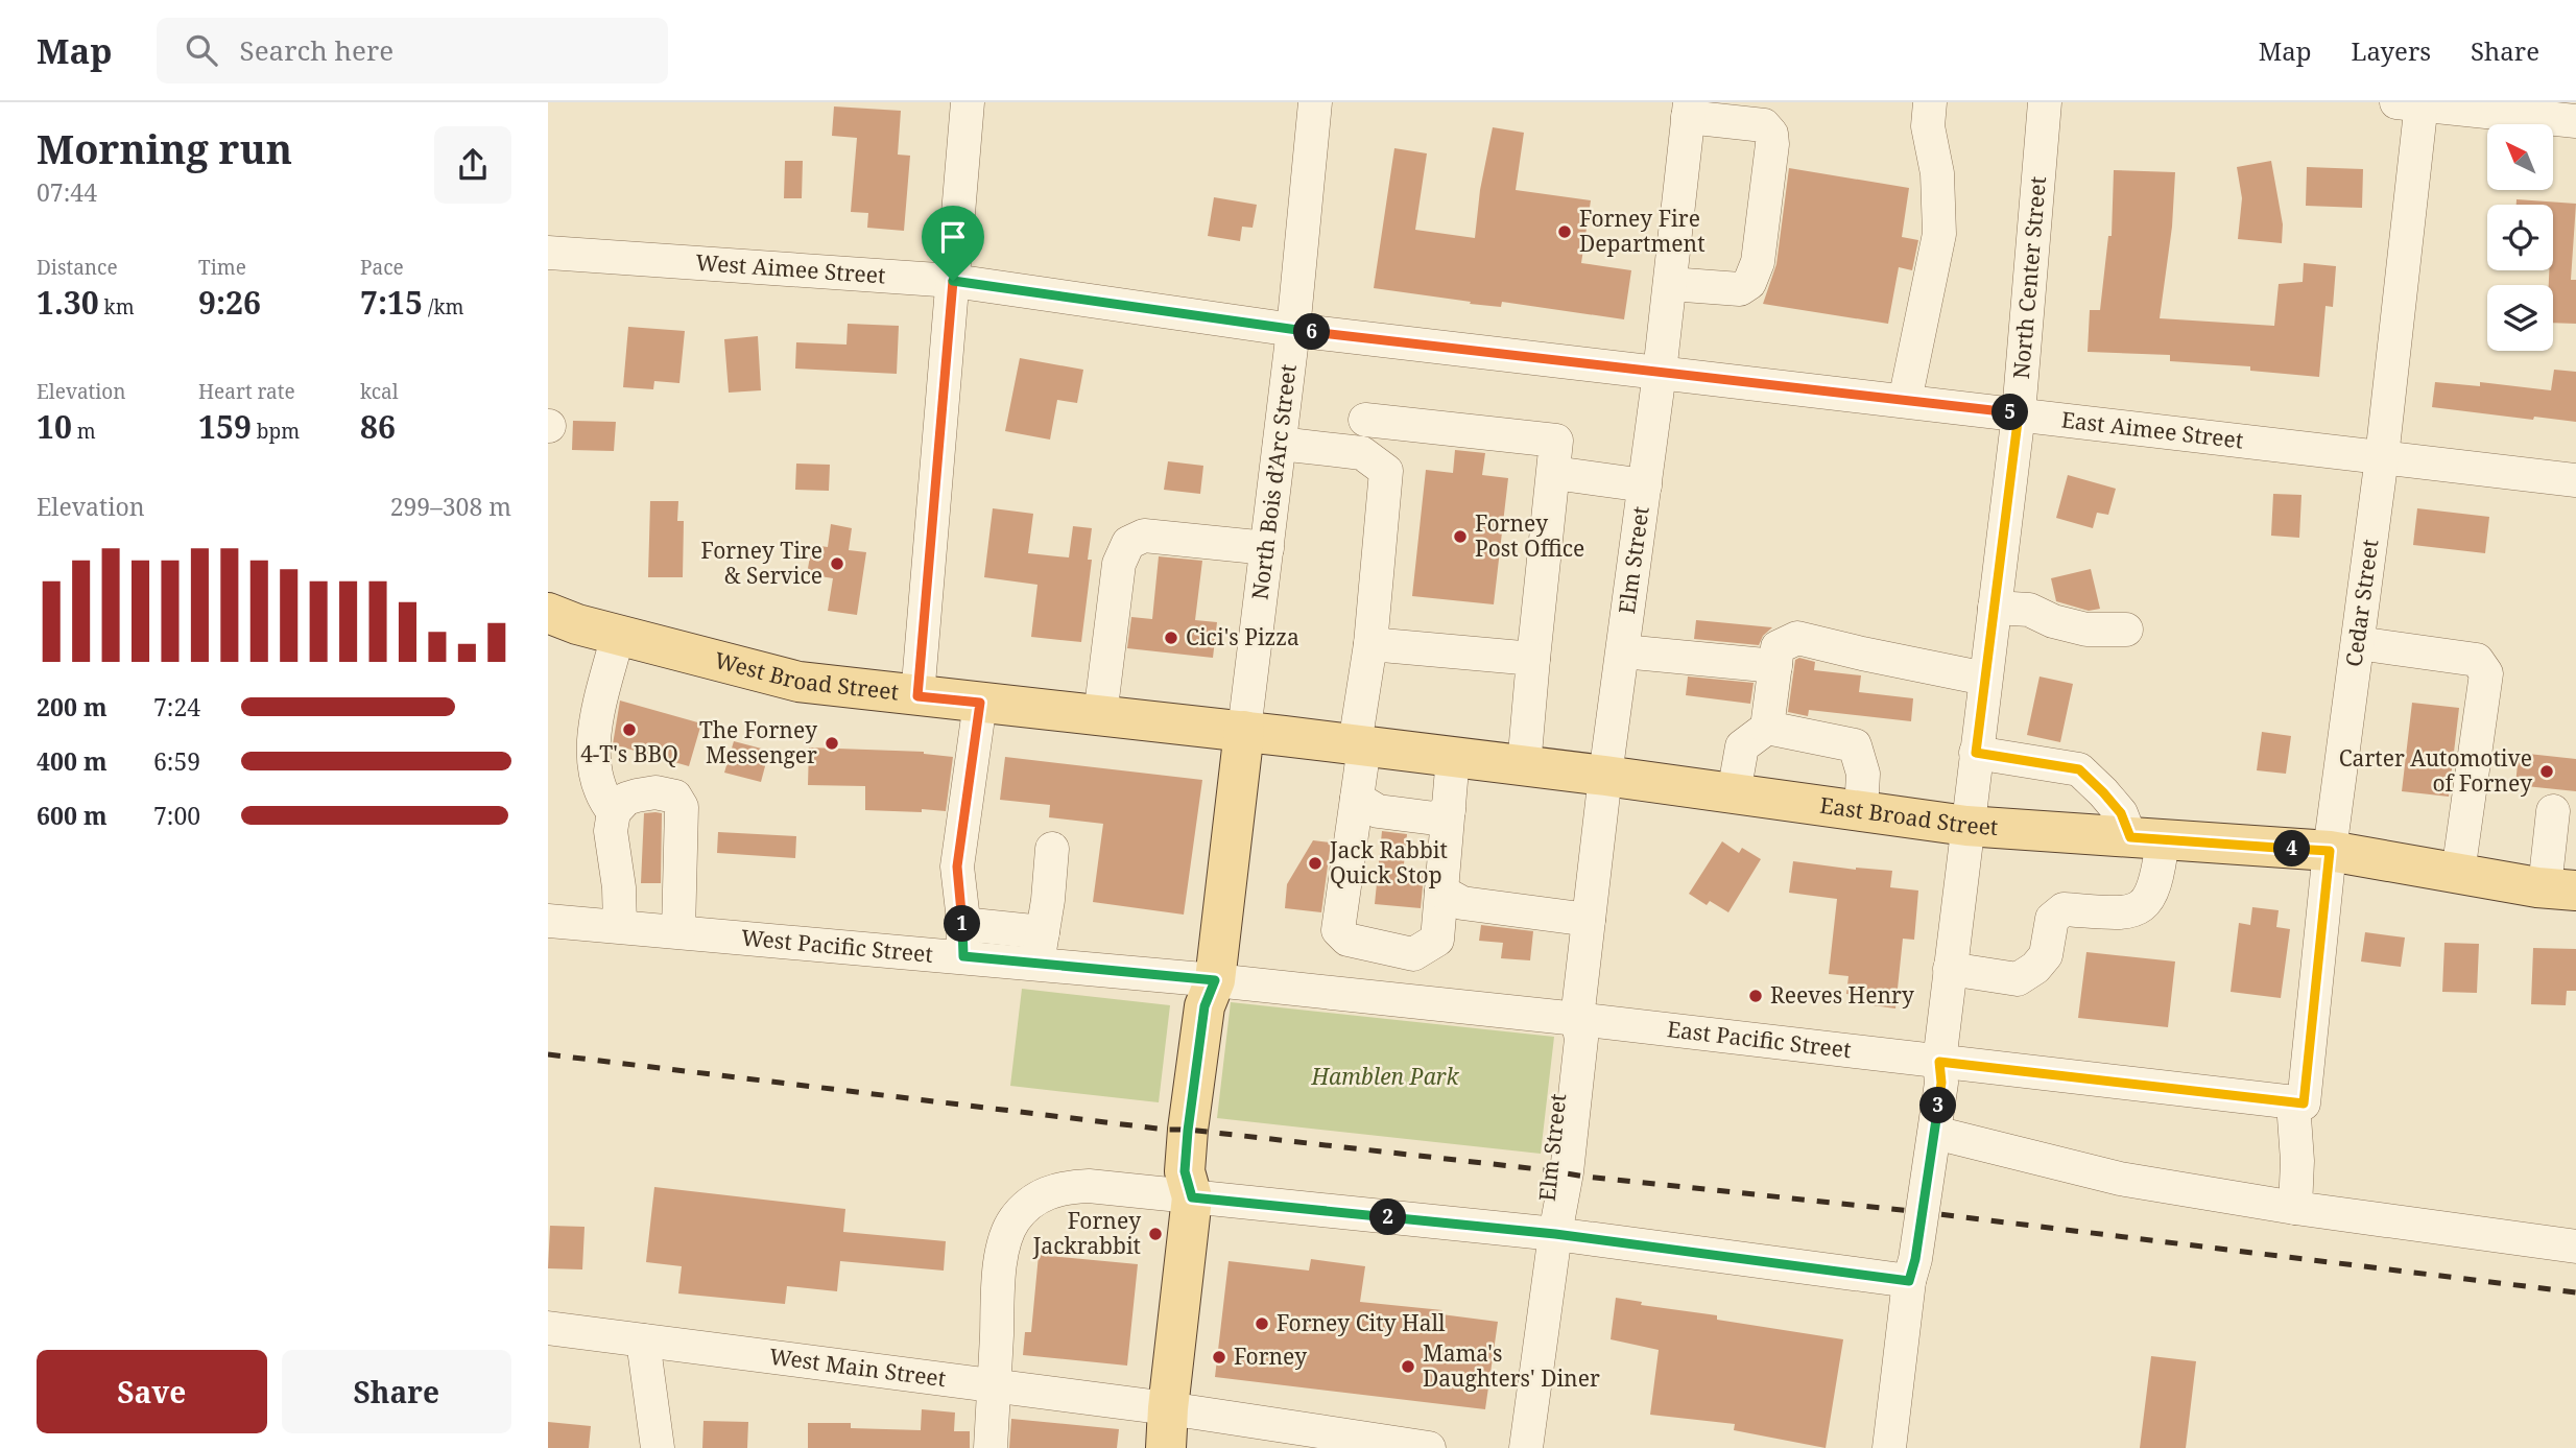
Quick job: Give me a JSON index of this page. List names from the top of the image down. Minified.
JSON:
{"streets":{"main road":["West Broad Street","East Broad Street"],"street":["West Aimee Street","North Center Street","East Aimee Street","North Bois d’Arc Street","Elm Street","Cedar Street","West Pacific Street","East Pacific Street","West Main Street"]},"crossings":[["West Aimee Street","East Aimee Street"],["West Aimee Street","North Bois d’Arc Street"],["North Center Street","East Aimee Street"],["North Center Street","East Broad Street"],["North Center Street","East Pacific Street"],["East Aimee Street","North Bois d’Arc Street"],["East Aimee Street","Elm Street"],["East Aimee Street","Cedar Street"],["North Bois d’Arc Street","West Broad Street"],["North Bois d’Arc Street","East Broad Street"],["Elm Street","East Broad Street"],["Elm Street","East Pacific Street"],["Cedar Street","East Broad Street"],["Cedar Street","East Pacific Street"],["West Broad Street","East Broad Street"],["West Pacific Street","East Pacific Street"]],"parks":["Hamblen Park"],"places":["Forney Fire Department","Forney Post Office","Forney Tire & Service","Cici's Pizza","4-T's BBQ","The Forney Messenger","Carter Automotive of Forney","Jack Rabbit Quick Stop","Reeves Henry","Forney Jackrabbit","Forney City Hall","Forney","Mama's Daughters' Diner"],"north":"top left","page":{"header":"Map","search":"Search here","nav":["Map","Layers","Share"],"heading":["Morning run","07:44"],"stats":[["Distance","1.30 km"],["Time","9:26"],["Pace","7:15 /km"],["Elevation","10 m"],["Heart rate","159 bpm"],["kcal","86"]],"pins":["6","5","4","1","3","2"],"chart":["Elevation","299–308 m"],"list":[{"name":"200 m","note":"7:24"},{"name":"400 m","note":"6:59"},{"name":"600 m","note":"7:00"}],"buttons":["Save","Share"]}}
